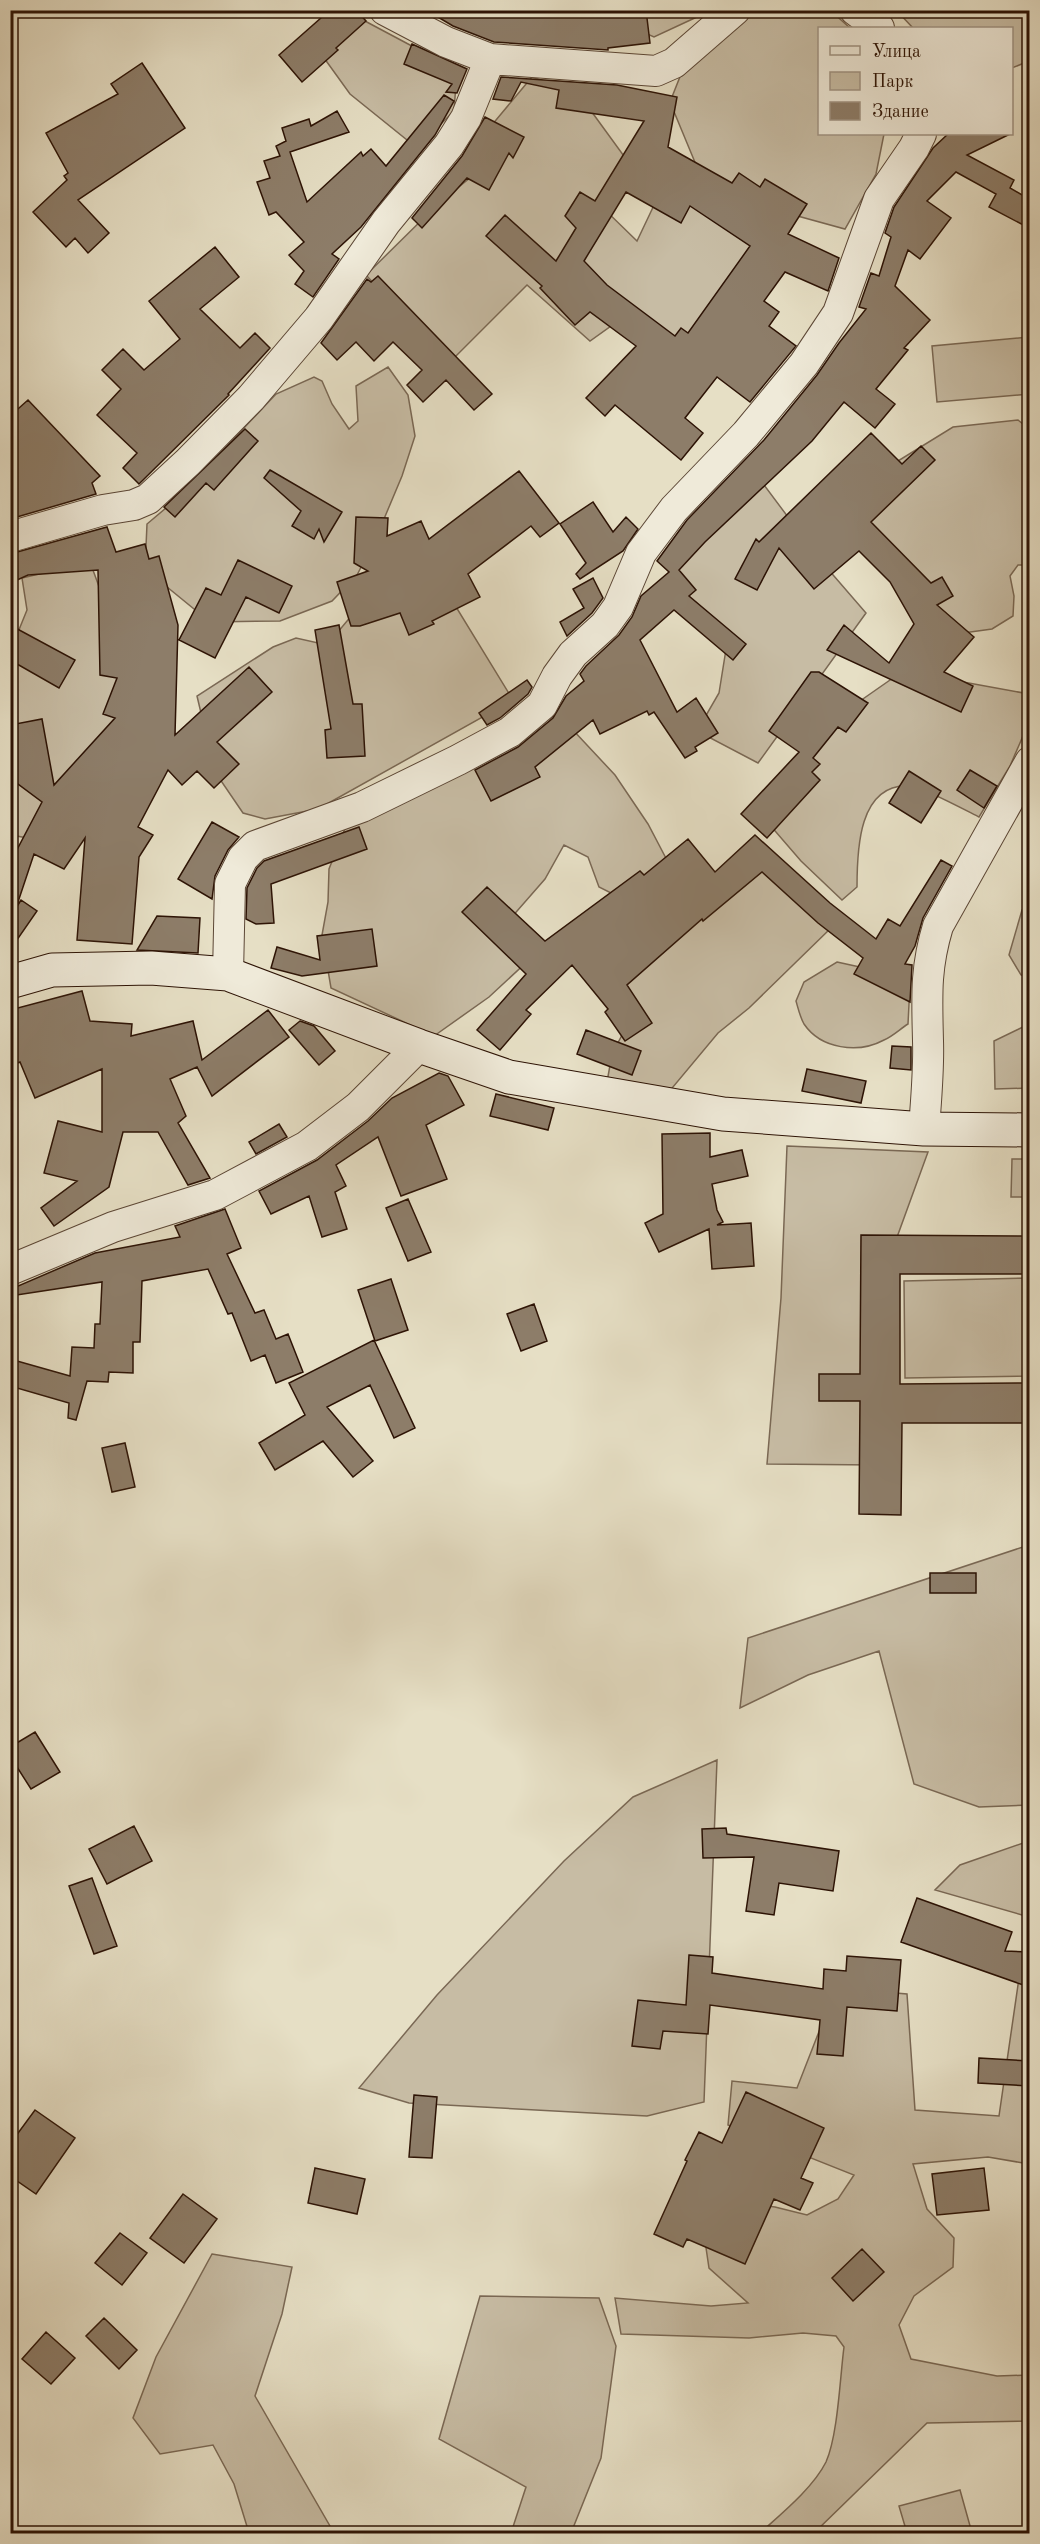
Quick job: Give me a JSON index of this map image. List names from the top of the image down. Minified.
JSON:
{"legend":["Улица","Парк","Здание"]}
